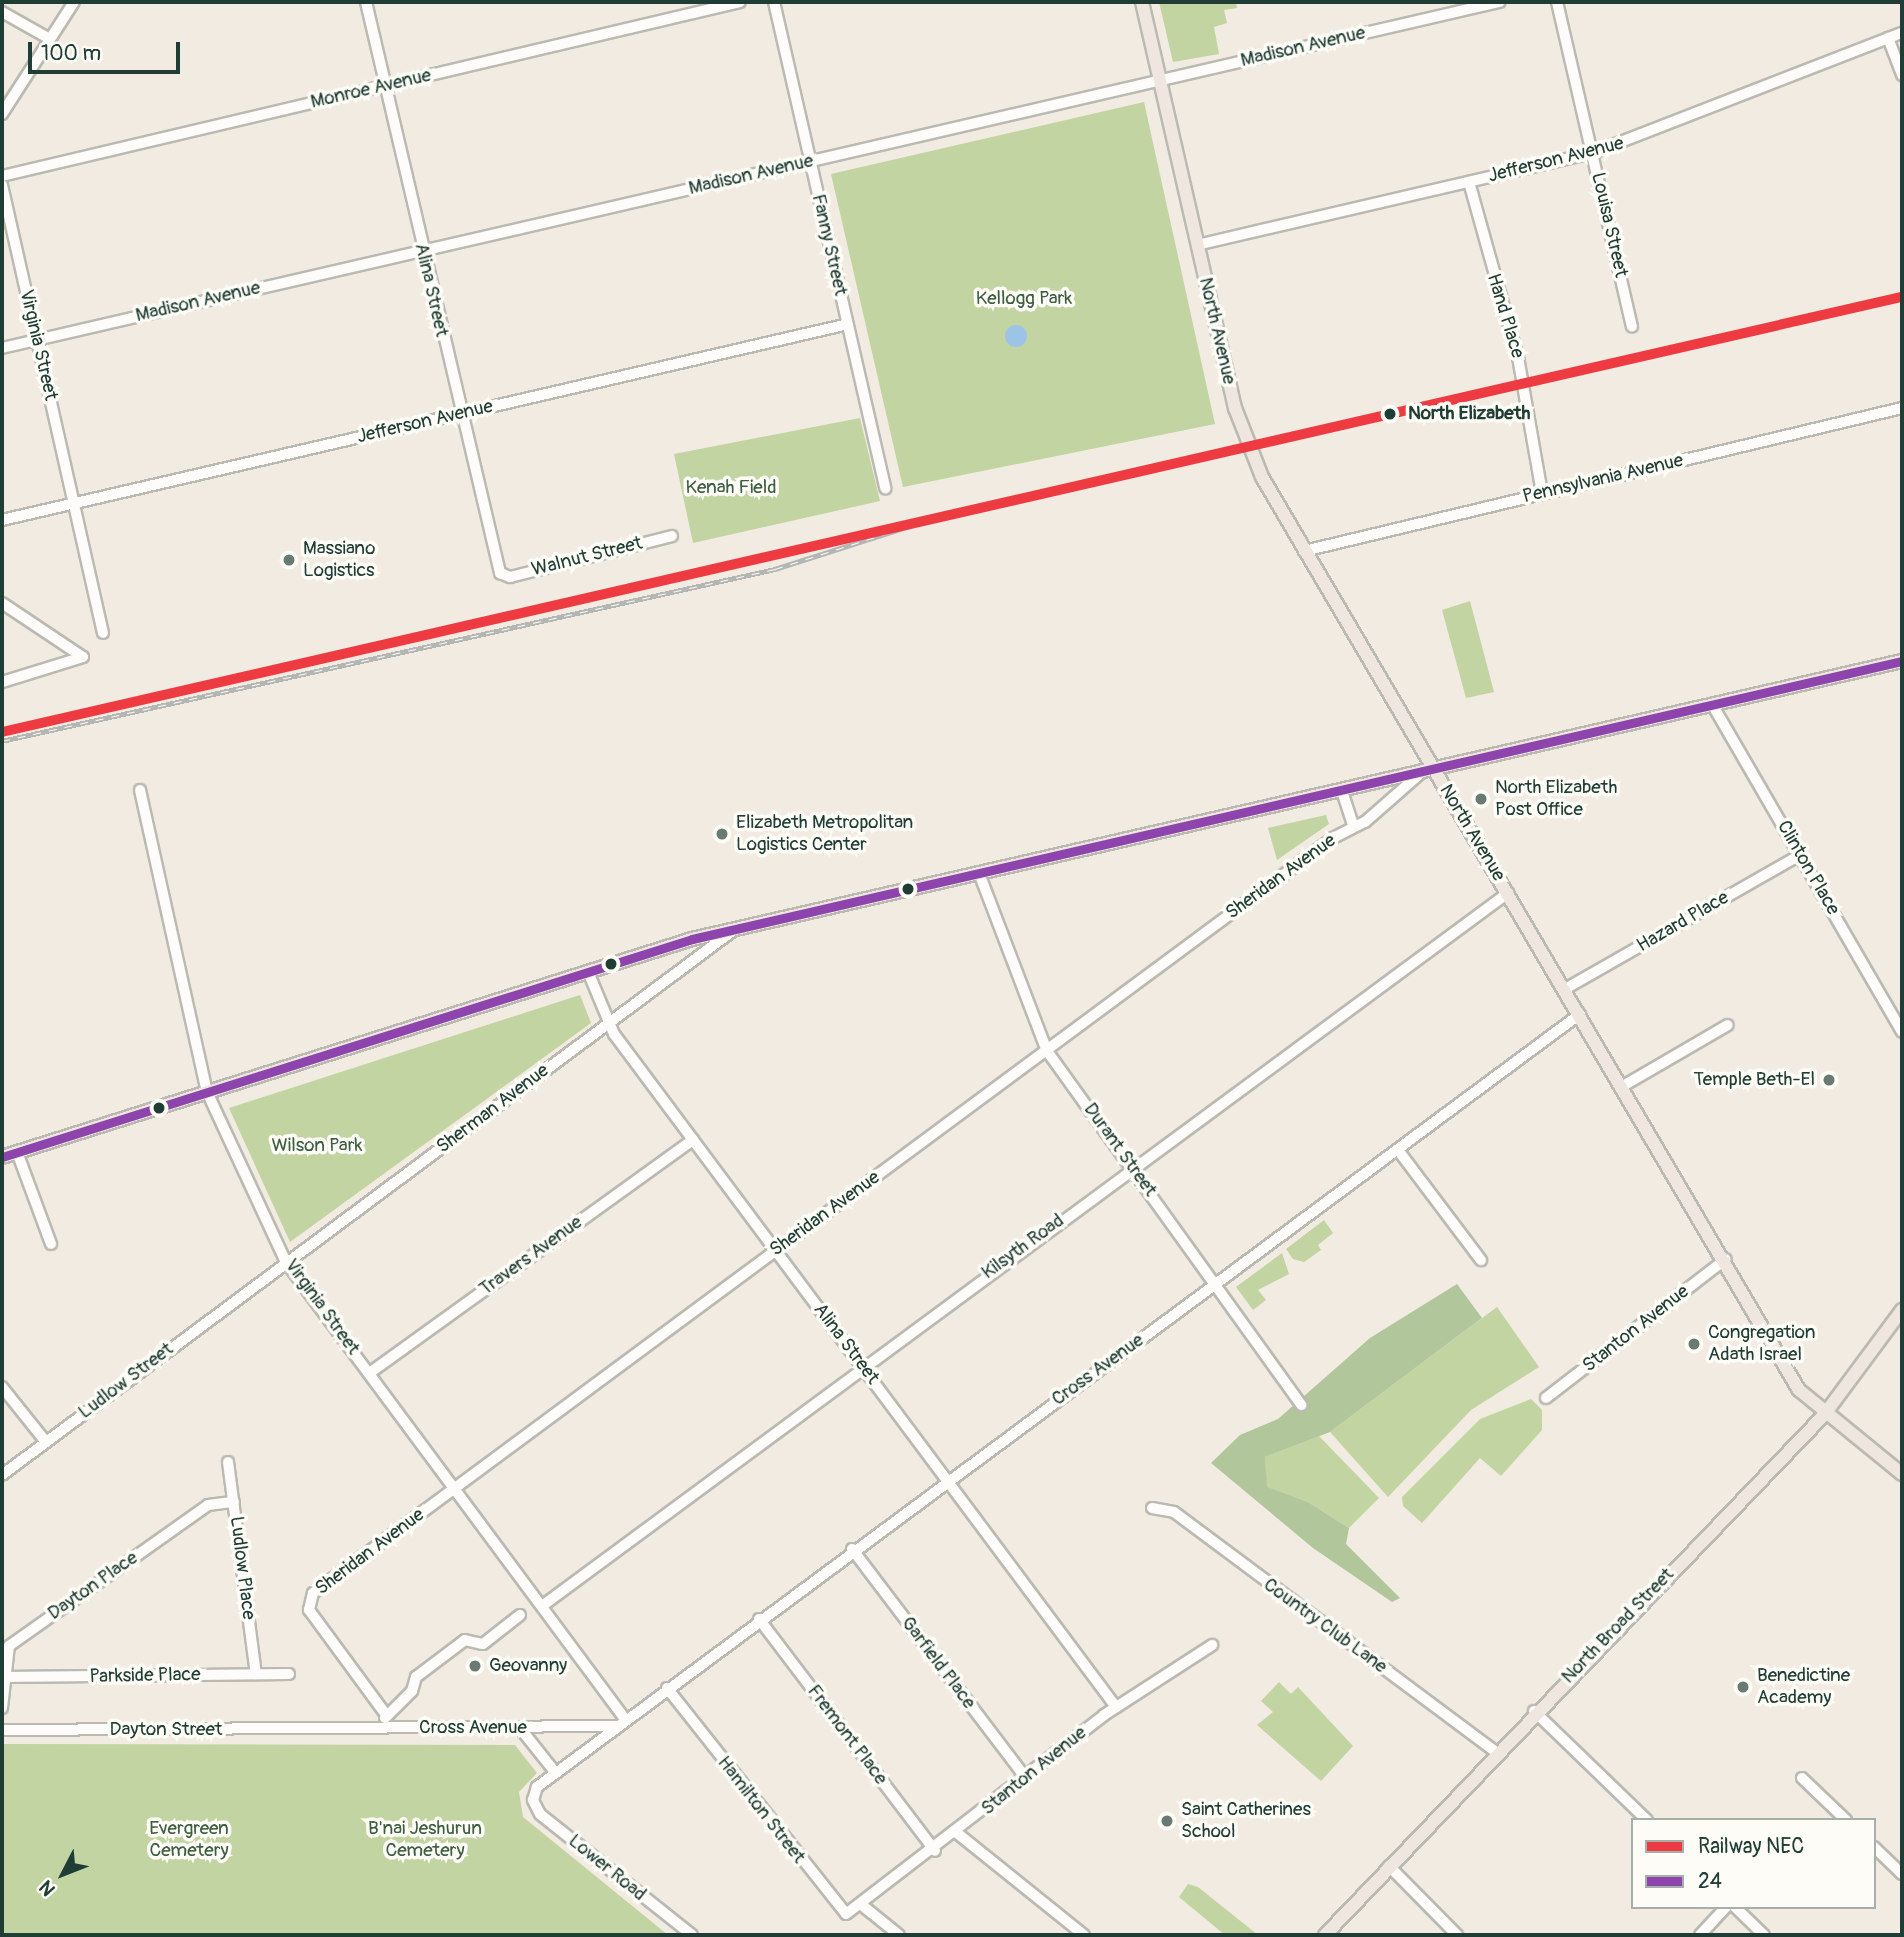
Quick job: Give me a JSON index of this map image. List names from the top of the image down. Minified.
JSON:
{"streets":{"main road":["North Avenue","North Broad Street"],"street":["Madison Avenue","Monroe Avenue","Jefferson Avenue","Louisa Street","Fanny Street","Alina Street","Hand Place","Virginia Street","Pennsylvania Avenue","Walnut Street","Clinton Place","Sheridan Avenue","Hazard Place","Sherman Avenue","Durant Street","Kilsyth Road","Travers Avenue","Stanton Avenue","Cross Avenue","Ludlow Street","Ludlow Place","Dayton Place","Country Club Lane","Garfield Place","Parkside Place","Dayton Street","Fremont Place","Hamilton Street","Lower Road"]},"crossings":[["Madison Avenue","Fanny Street"],["Madison Avenue","Alina Street"],["Madison Avenue","North Avenue"],["Madison Avenue","Virginia Street"],["Monroe Avenue","Alina Street"],["Jefferson Avenue","Louisa Street"],["Jefferson Avenue","Fanny Street"],["Jefferson Avenue","Alina Street"],["Jefferson Avenue","Hand Place"],["Jefferson Avenue","North Avenue"],["Jefferson Avenue","Virginia Street"],["Alina Street","Walnut Street"],["Alina Street","Sheridan Avenue"],["Alina Street","Sherman Avenue"],["Alina Street","Kilsyth Road"],["Alina Street","Travers Avenue"],["Alina Street","Stanton Avenue"],["Alina Street","Cross Avenue"],["Hand Place","Pennsylvania Avenue"],["North Avenue","Pennsylvania Avenue"],["North Avenue","Sheridan Avenue"],["North Avenue","Hazard Place"],["North Avenue","Kilsyth Road"],["North Avenue","Stanton Avenue"],["North Avenue","Cross Avenue"],["North Avenue","North Broad Street"],["Virginia Street","Sheridan Avenue"],["Virginia Street","Sherman Avenue"],["Virginia Street","Kilsyth Road"],["Virginia Street","Travers Avenue"],["Virginia Street","Cross Avenue"],["Clinton Place","Hazard Place"],["Sheridan Avenue","Durant Street"],["Sherman Avenue","Ludlow Street"],["Durant Street","Kilsyth Road"],["Durant Street","Cross Avenue"],["Stanton Avenue","Garfield Place"],["Stanton Avenue","Fremont Place"],["Stanton Avenue","Hamilton Street"],["Cross Avenue","Garfield Place"],["Cross Avenue","Dayton Street"],["Cross Avenue","Fremont Place"],["Cross Avenue","Hamilton Street"],["Cross Avenue","Lower Road"],["Ludlow Place","Dayton Place"],["Ludlow Place","Parkside Place"],["Dayton Place","Parkside Place"],["Country Club Lane","North Broad Street"]],"parks":["Kellogg Park","Kenah Field","Wilson Park","Evergreen Cemetery","B'nai Jeshurun Cemetery"],"places":["North Elizabeth","Massiano Logistics","North Elizabeth Post Office","Elizabeth Metropolitan Logistics Center","Temple Beth-El","Congregation Adath Israel","Geovanny","Benedictine Academy","Saint Catherines School"],"lines":["rail line NEC","transit line 24"],"legend":["Railway NEC","24"],"scale_bar":"100 m","north":"bottom left"}
